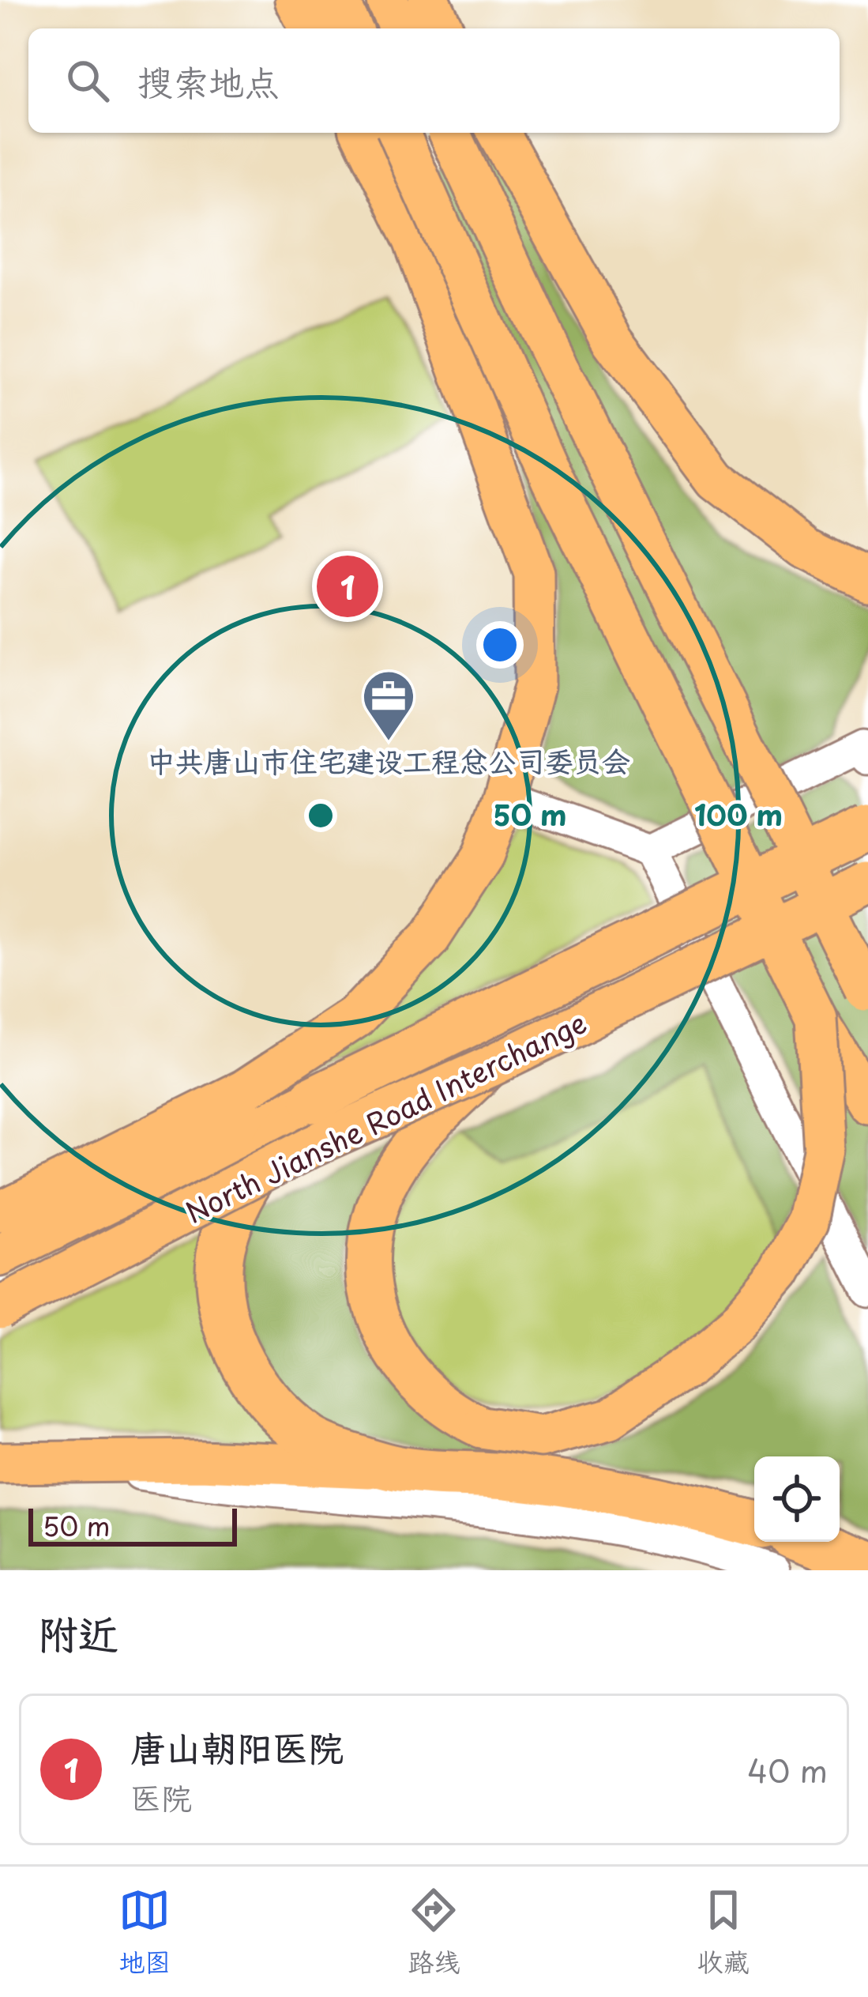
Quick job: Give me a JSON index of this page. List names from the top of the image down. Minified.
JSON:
{"streets":{"highway":["North Jianshe Road Interchange"]},"places":{"office":["中共唐山市住宅建设工程总公司委员会"]},"scale_bar":"50 m","page":{"search":"搜索地点","pins":"1","scale":"50 m","heading":"附近","list":[{"mark":"1","name":"唐山朝阳医院","note":"医院","value":"40 m"}],"nav":["地图","路线","收藏"]},"rings":["50 m","100 m"]}
